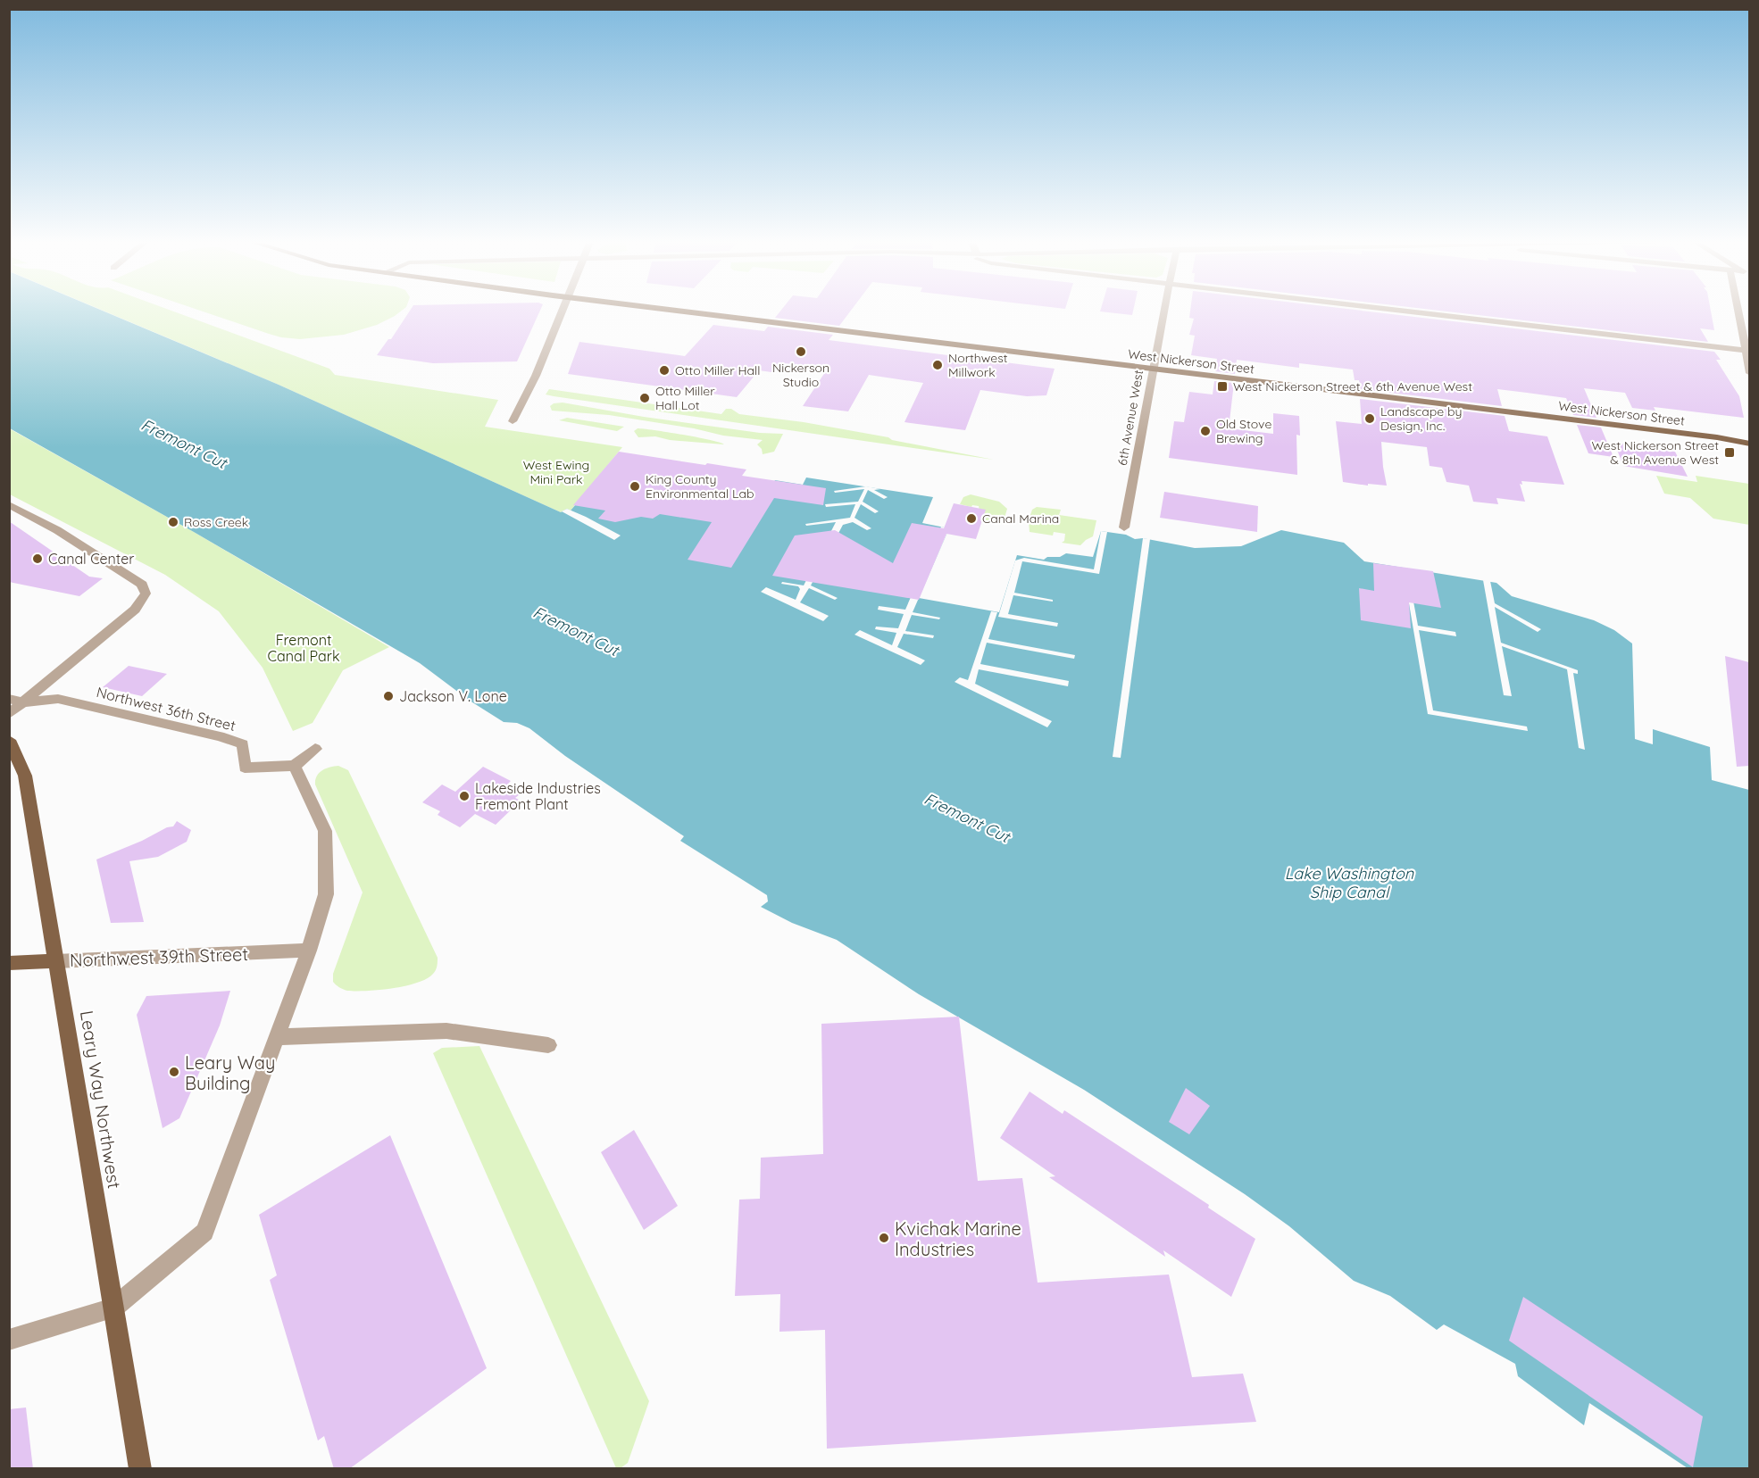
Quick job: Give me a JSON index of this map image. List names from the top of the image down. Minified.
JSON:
{"streets":{"main road":["West Nickerson Street","Northwest 39th Street","Leary Way Northwest"],"street":["6th Avenue West","Northwest 36th Street"]},"crossings":[["West Nickerson Street","6th Avenue West"],["Northwest 39th Street","Leary Way Northwest"]],"water":["Fremont Cut","Lake Washington Ship Canal"],"parks":["West Ewing Mini Park","Fremont Canal Park"],"places":{"other":["Nickerson Studio","Northwest Millwork","Otto Miller Hall","Otto Miller Hall Lot","Landscape by Design, Inc.","Old Stove Brewing","King County Environmental Lab","Canal Marina","Ross Creek","Canal Center","Jackson V. Lone","Lakeside Industries Fremont Plant","Leary Way Building","Kvichak Marine Industries"],"transit":["West Nickerson Street & 6th Avenue West","West Nickerson Street & 8th Avenue West"]}}
